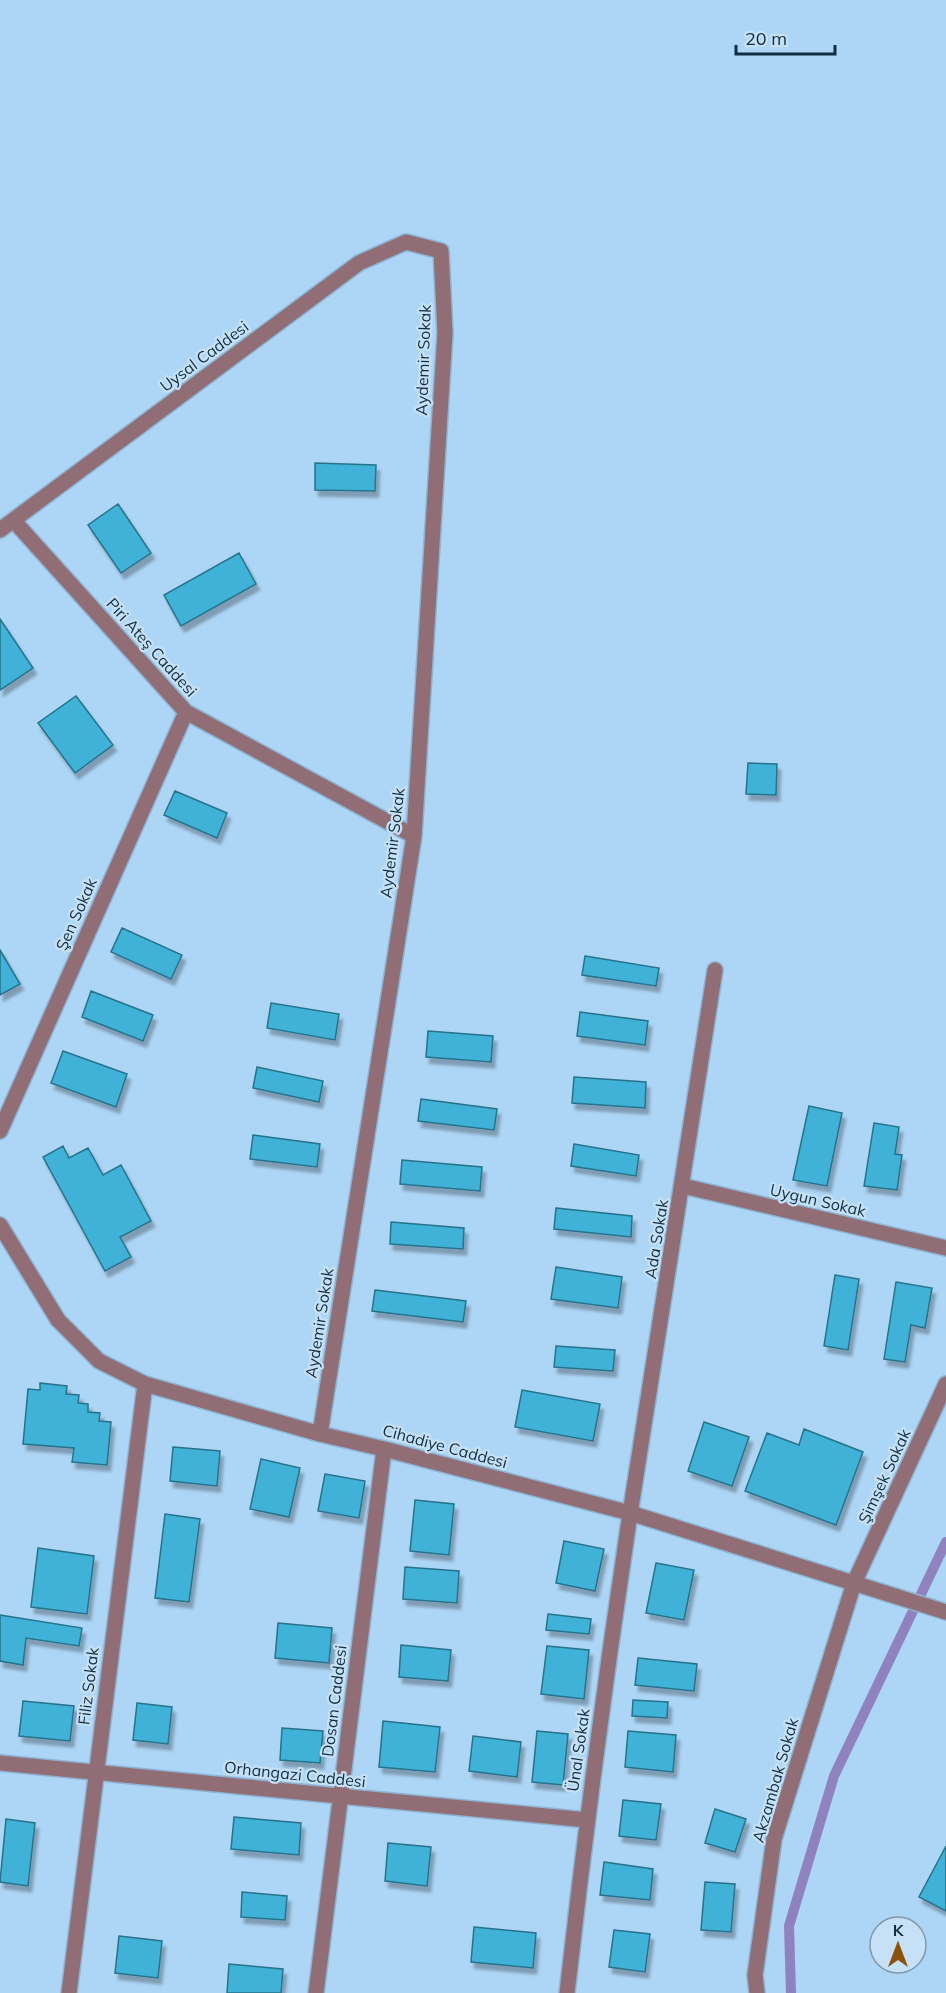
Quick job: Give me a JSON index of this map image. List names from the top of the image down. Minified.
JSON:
{"streets":{"street":["Uysal Caddesi","Aydemir Sokak","Piri Ateş Caddesi","Şen Sokak","Uygun Sokak","Ada Sokak","Cihadiye Caddesi","Şimşek Sokak","Filiz Sokak","Dosan Caddesi","Ünal Sokak","Orhangazi Caddesi","Akzambak Sokak"]},"crossings":[["Uysal Caddesi","Aydemir Sokak"],["Uysal Caddesi","Piri Ateş Caddesi"],["Aydemir Sokak","Piri Ateş Caddesi"],["Aydemir Sokak","Cihadiye Caddesi"],["Piri Ateş Caddesi","Şen Sokak"],["Uygun Sokak","Ada Sokak"],["Ada Sokak","Cihadiye Caddesi"],["Ada Sokak","Ünal Sokak"],["Cihadiye Caddesi","Şimşek Sokak"],["Cihadiye Caddesi","Filiz Sokak"],["Cihadiye Caddesi","Dosan Caddesi"],["Cihadiye Caddesi","Ünal Sokak"],["Cihadiye Caddesi","Akzambak Sokak"],["Şimşek Sokak","Akzambak Sokak"],["Filiz Sokak","Orhangazi Caddesi"],["Dosan Caddesi","Orhangazi Caddesi"],["Ünal Sokak","Orhangazi Caddesi"]],"scale_bar":"20 m","north":"top"}
